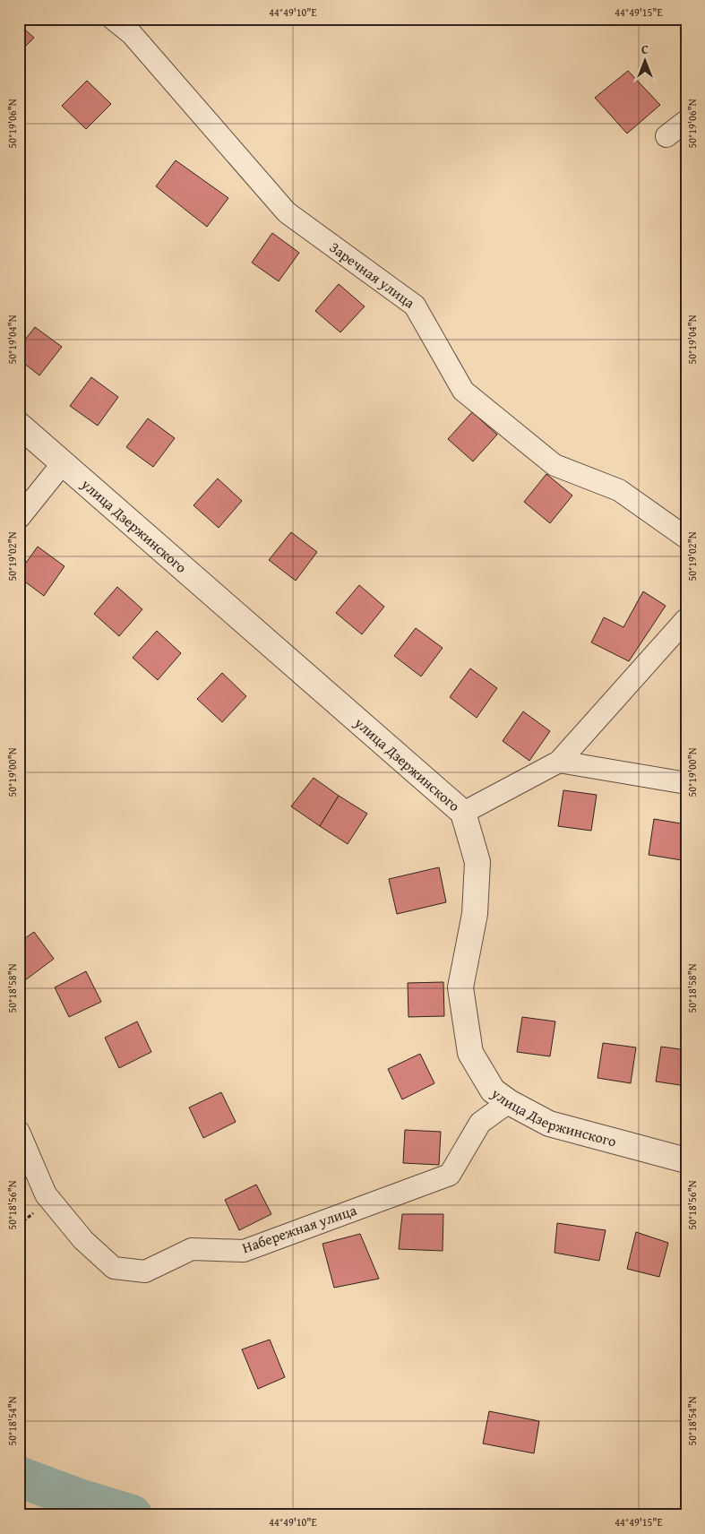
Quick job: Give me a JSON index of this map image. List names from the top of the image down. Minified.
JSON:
{"streets":{"street":["Заречная улица","улица Дзержинского","Набережная улица"]},"crossings":[["улица Дзержинского","Набережная улица"]],"north":"top","coordinates":["44°49'10\"E","44°49'15\"E","50°19'06\"N","50°19'04\"N","50°19'02\"N","50°19'00\"N","50°18'58\"N","50°18'56\"N","50°18'54\"N"]}
